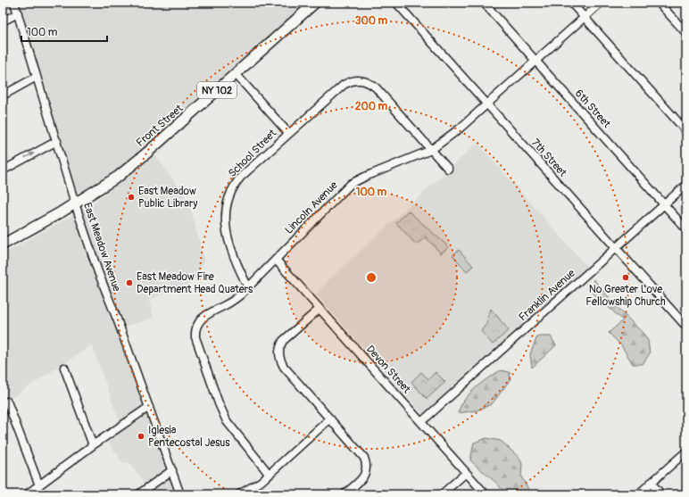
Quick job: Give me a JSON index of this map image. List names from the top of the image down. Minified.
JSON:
{"streets":{"main road":["NY 102","Front Street"],"street":["6th Street","School Street","7th Street","Lincoln Avenue","East Meadow Avenue","Franklin Avenue","Devon Street"]},"crossings":[["6th Street","Lincoln Avenue"],["6th Street","Franklin Avenue"],["Front Street","East Meadow Avenue"],["School Street","Lincoln Avenue"],["7th Street","Lincoln Avenue"],["7th Street","Franklin Avenue"],["Lincoln Avenue","Devon Street"],["Franklin Avenue","Devon Street"]],"places":["East Meadow Public Library","No Greater Love Fellowship Church","East Meadow Fire Department Head Quaters","Iglesia Pentecostal Jesus"],"scale_bar":"100 m","rings":["300 m","200 m","100 m"]}
